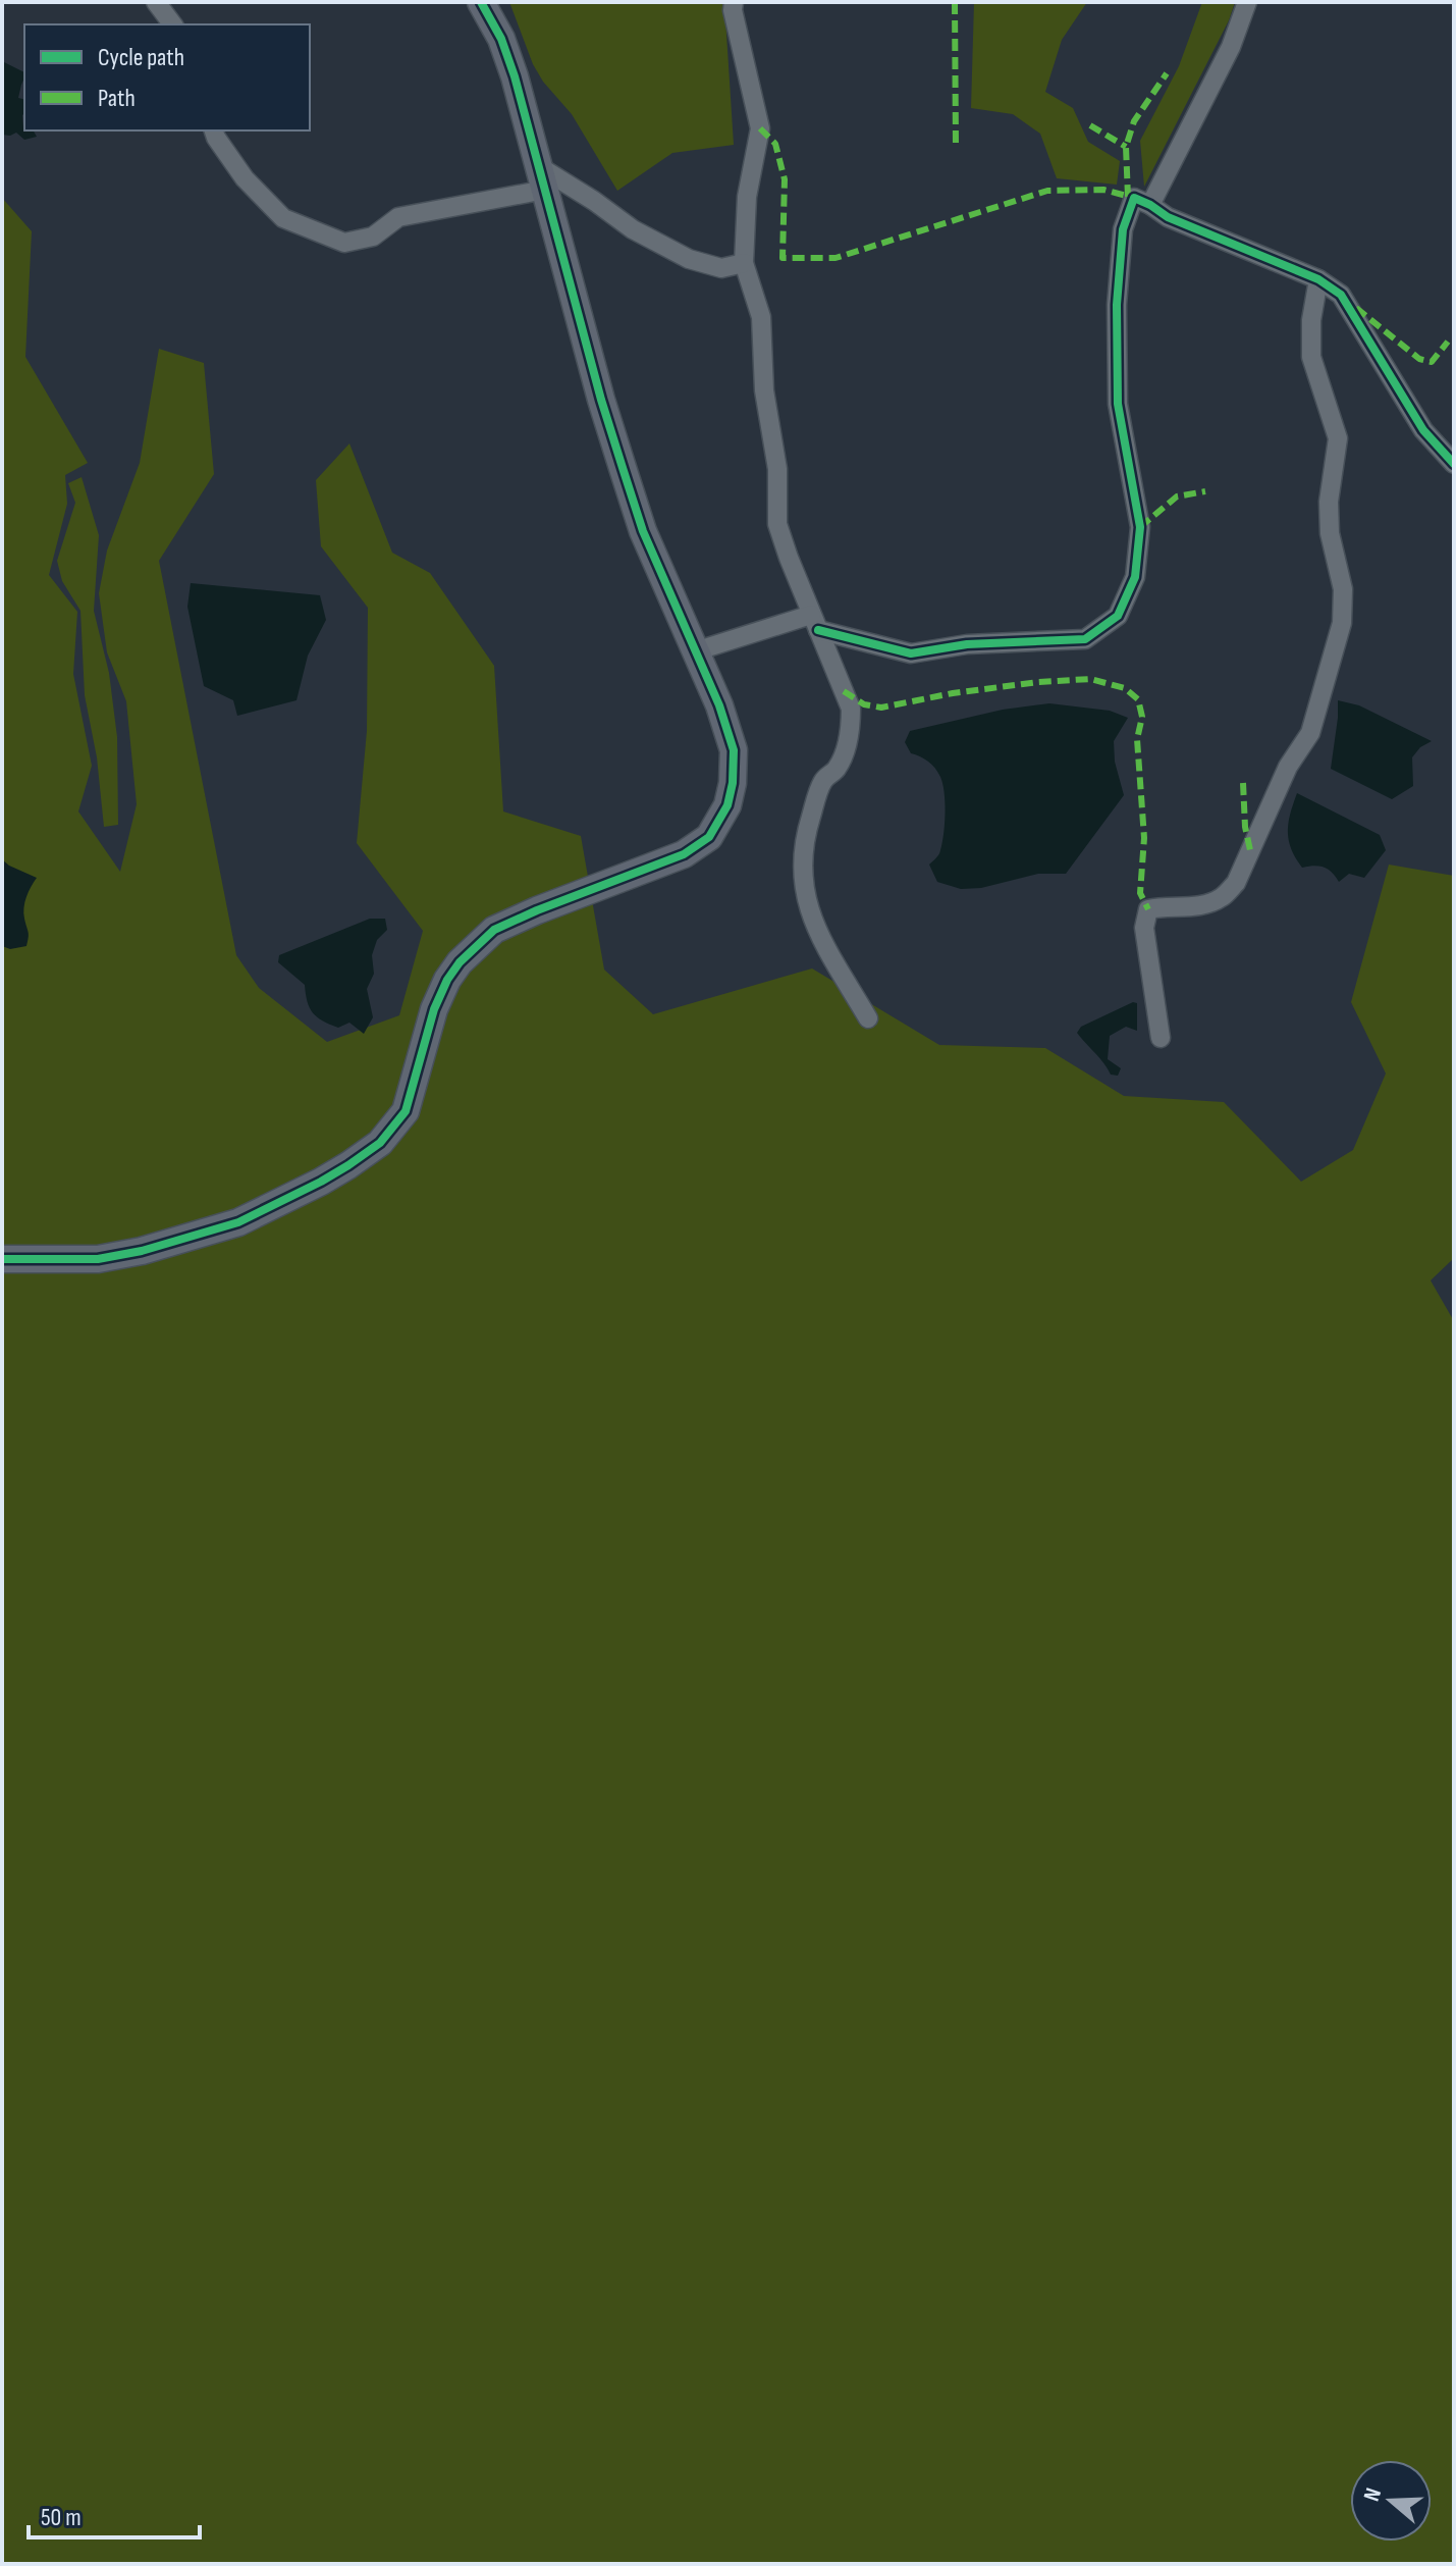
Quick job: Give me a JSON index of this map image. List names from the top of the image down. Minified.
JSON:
{"legend":["Cycle path","Path"],"scale_bar":"50 m","north":"left"}
